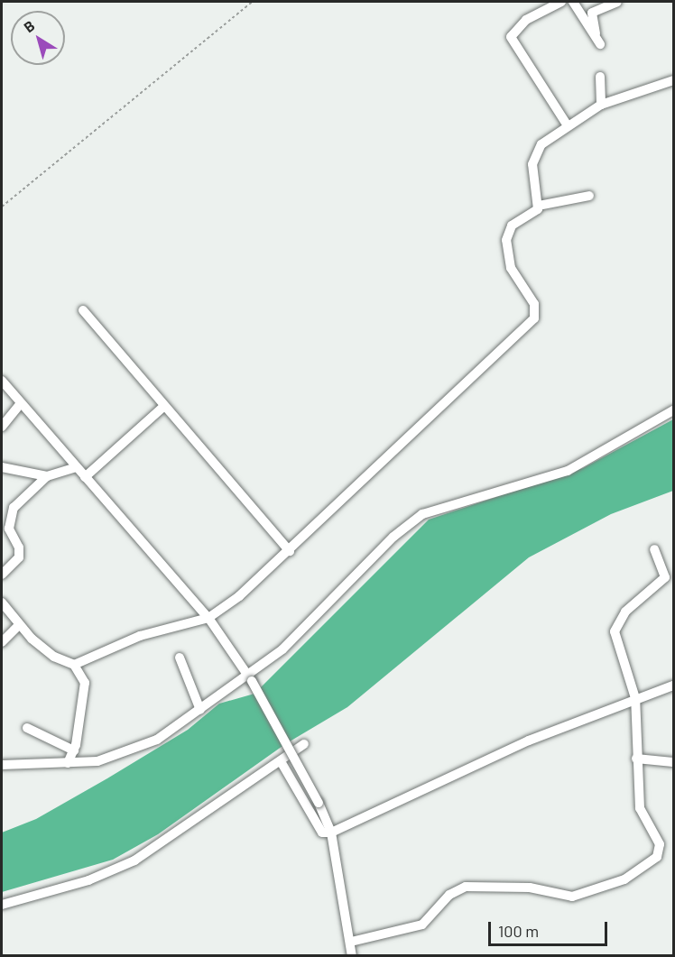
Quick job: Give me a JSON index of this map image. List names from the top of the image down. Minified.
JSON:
{"scale_bar":"100 m","north":"top left"}
